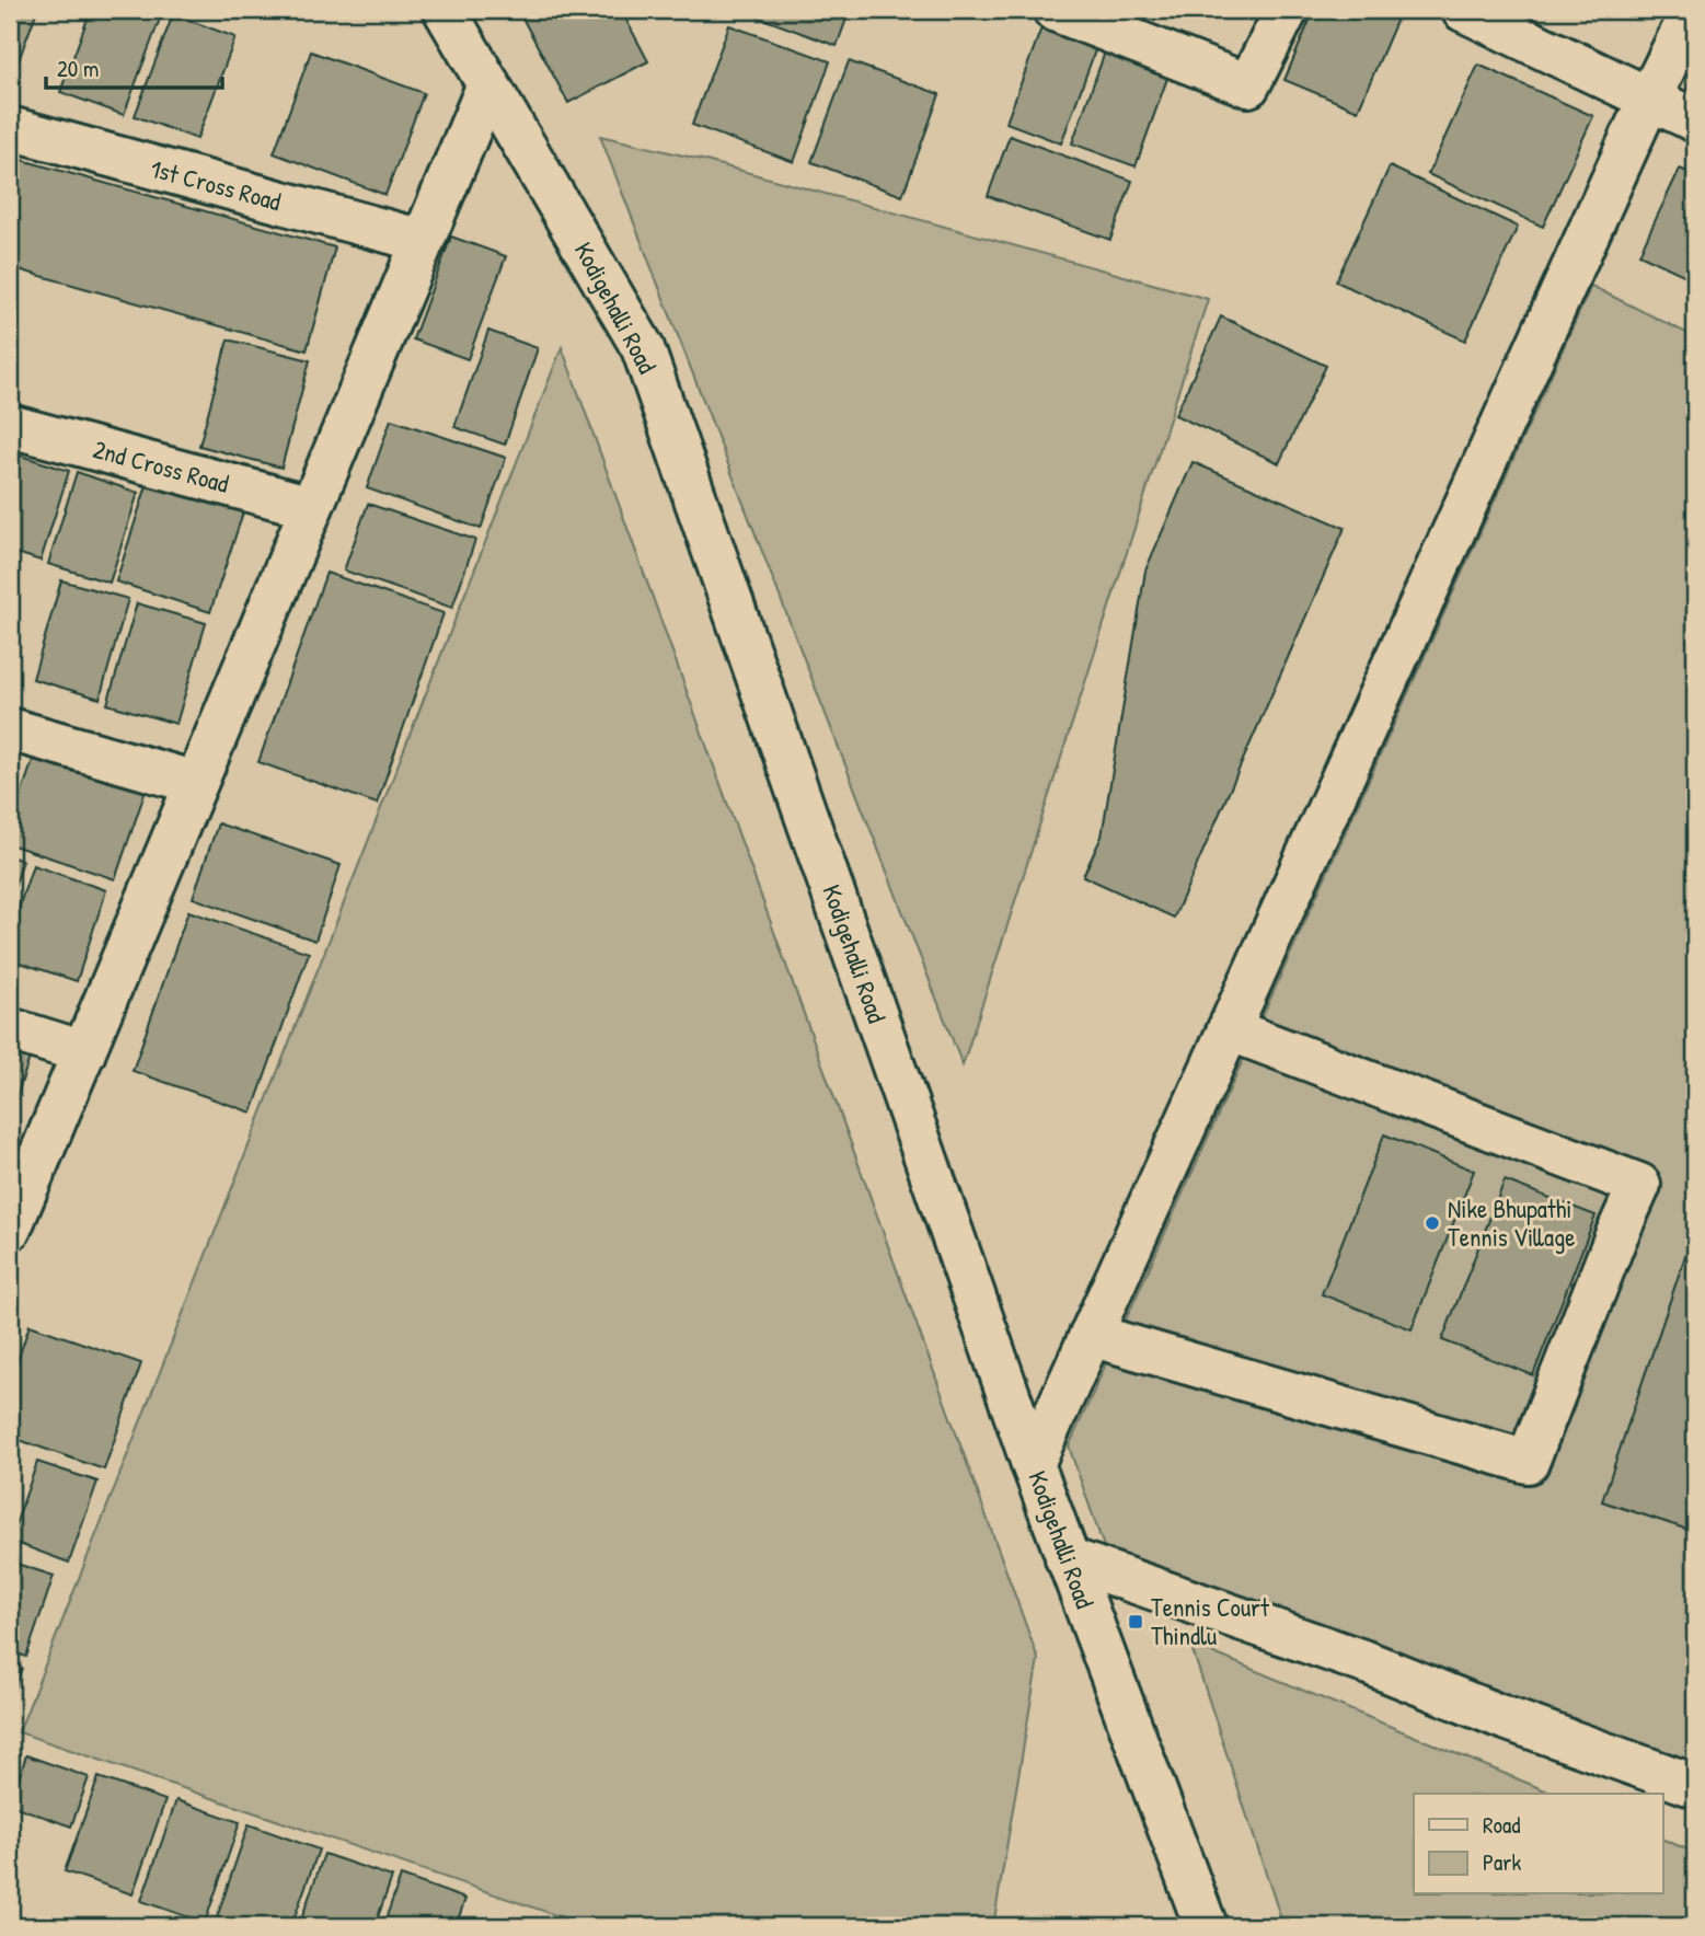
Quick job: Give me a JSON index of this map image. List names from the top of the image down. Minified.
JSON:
{"streets":{"street":["1st Cross Road","Kodigehalli Road","2nd Cross Road"]},"places":{"other":["Nike Bhupathi Tennis Village"],"transit":["Tennis Court Thindlu"]},"legend":["Road","Park"],"scale_bar":"20 m"}
